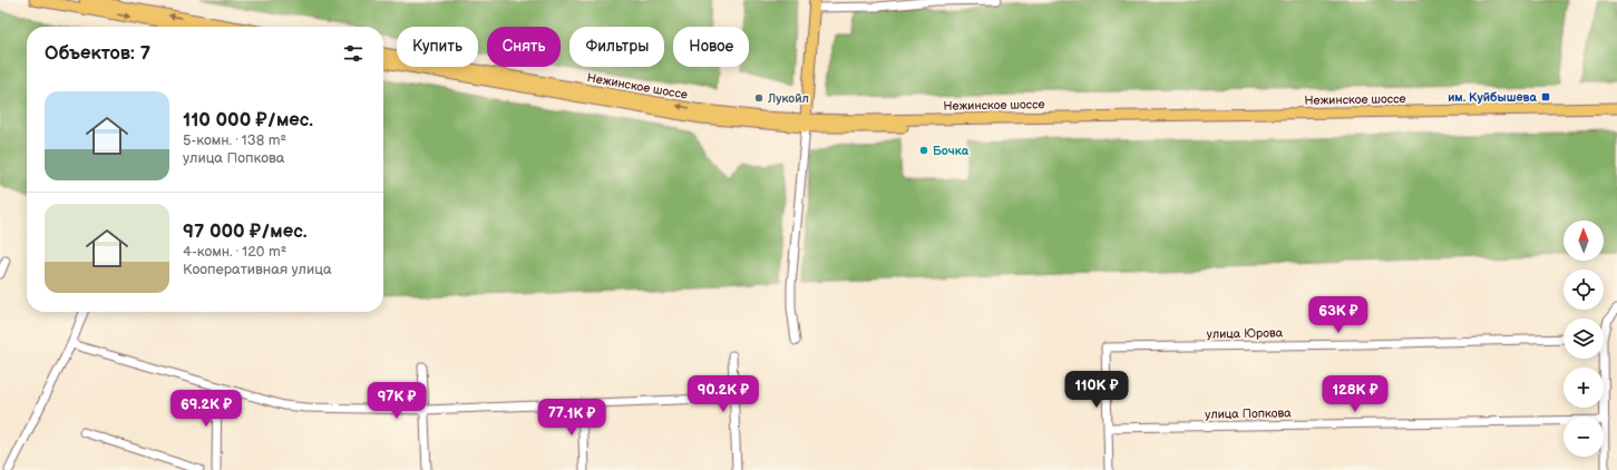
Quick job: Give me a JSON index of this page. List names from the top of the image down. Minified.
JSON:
{"streets":{"main road":["Нежинское шоссе"],"street":["улица Юрова","улица Попкова"]},"crossings":[["улица Юрова","улица Попкова"]],"places":{"transit":["им. Куйбышева"],"other":["Лукойл","Бочка"]},"north":"top","page":{"chip":["Купить","Снять","Фильтры","Новое"],"heading":"Объектов: 7","list":[{"name":"110 000 ₽/мес.","note":"5-комн. · 138 m² · улица Попкова"},{"name":"97 000 ₽/мес.","note":"4-комн. · 120 m² · Кооперативная улица"}],"map_buttons":["+","−"],"price":["63K ₽","110K ₽","90.2K ₽","128K ₽","97K ₽","69.2K ₽","77.1K ₽"]}}
